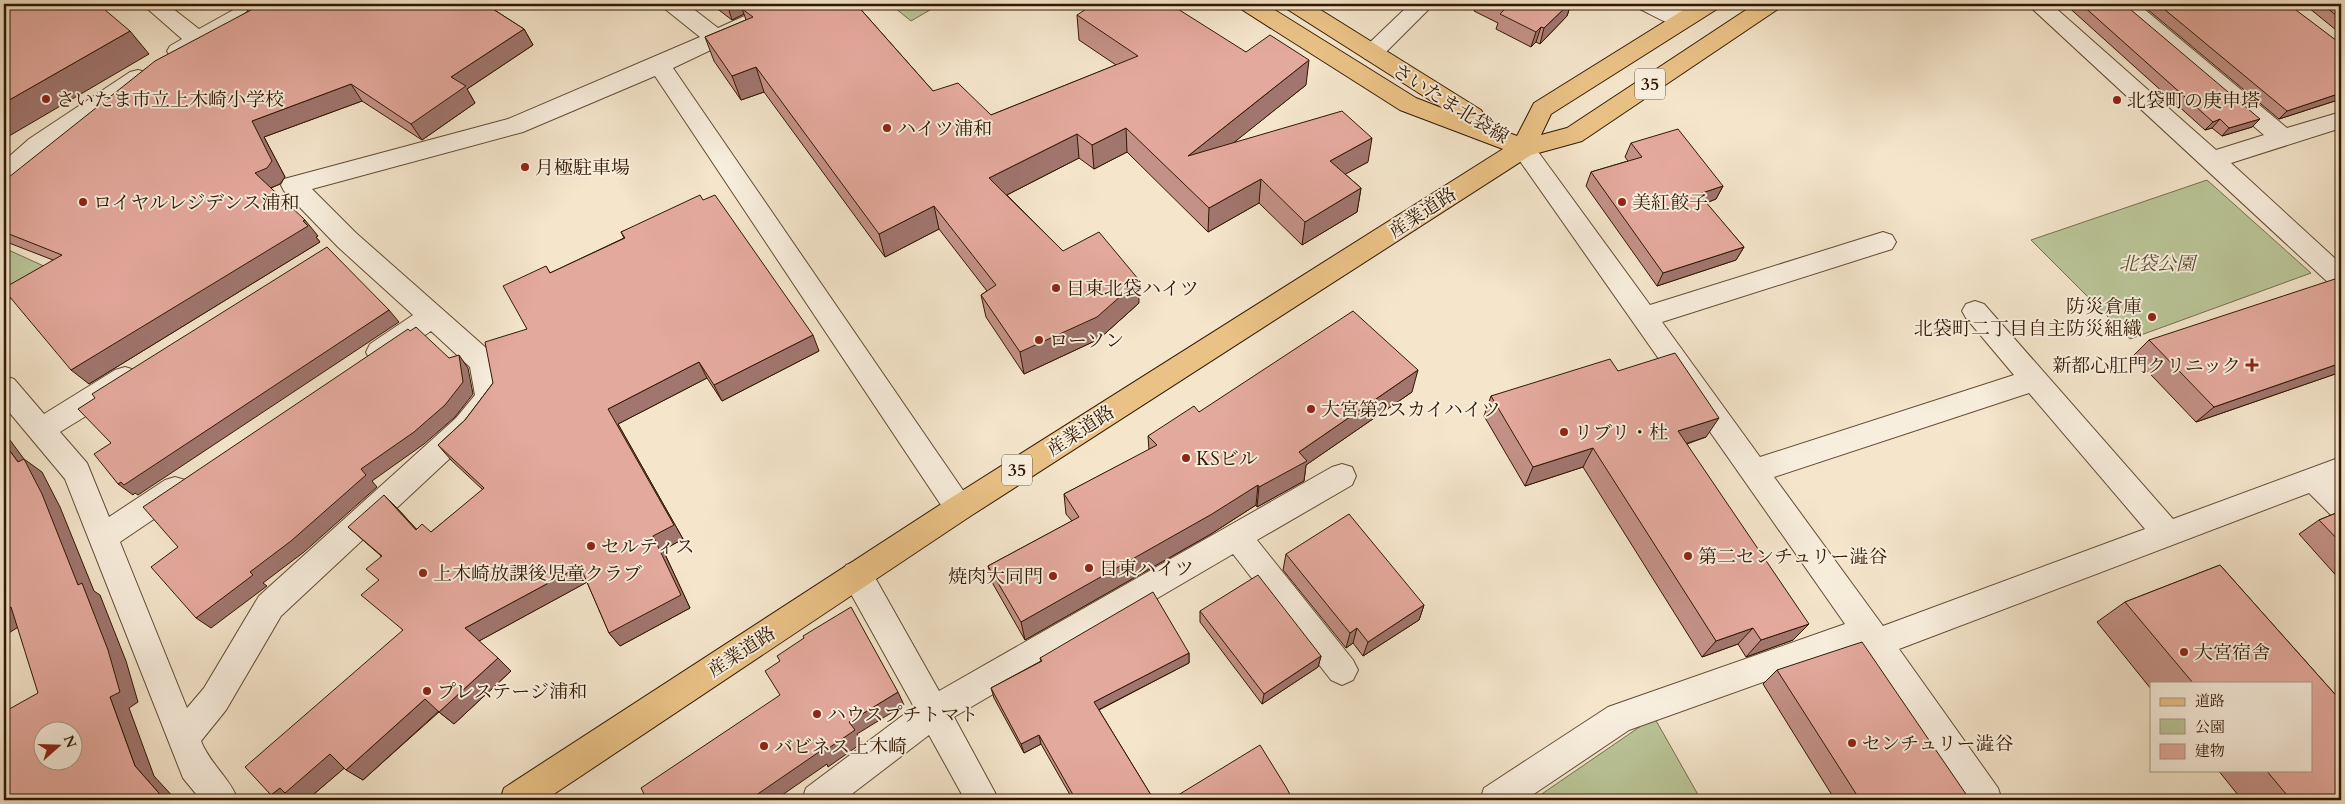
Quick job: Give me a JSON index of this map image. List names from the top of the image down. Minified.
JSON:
{"streets":{"main road":["35","さいたま北袋線","産業道路"]},"crossings":[["35","さいたま北袋線"],["35","産業道路"],["さいたま北袋線","産業道路"]],"parks":["北袋公園"],"places":{"other":["さいたま市立上木崎小学校","北袋町の庚申塔","ハイツ浦和","月極駐車場","ロイヤルレジデンス浦和","美紅餃子","日東北袋ハイツ","防災倉庫 北袋町二丁目自主防災組織","ローソン","大宮第2スカイハイツ","リブリ・杜","KSビル","セルティス","第二センチュリー澁谷","日東ハイツ","上木崎放課後児童クラブ","焼肉大同門","大宮宿舎","プレステージ浦和","ハウスプチトマト","センチュリー澁谷","バビネス上木崎"],"health":["新都心肛門クリニック"]},"legend":["道路","公園","建物"],"north":"right"}
